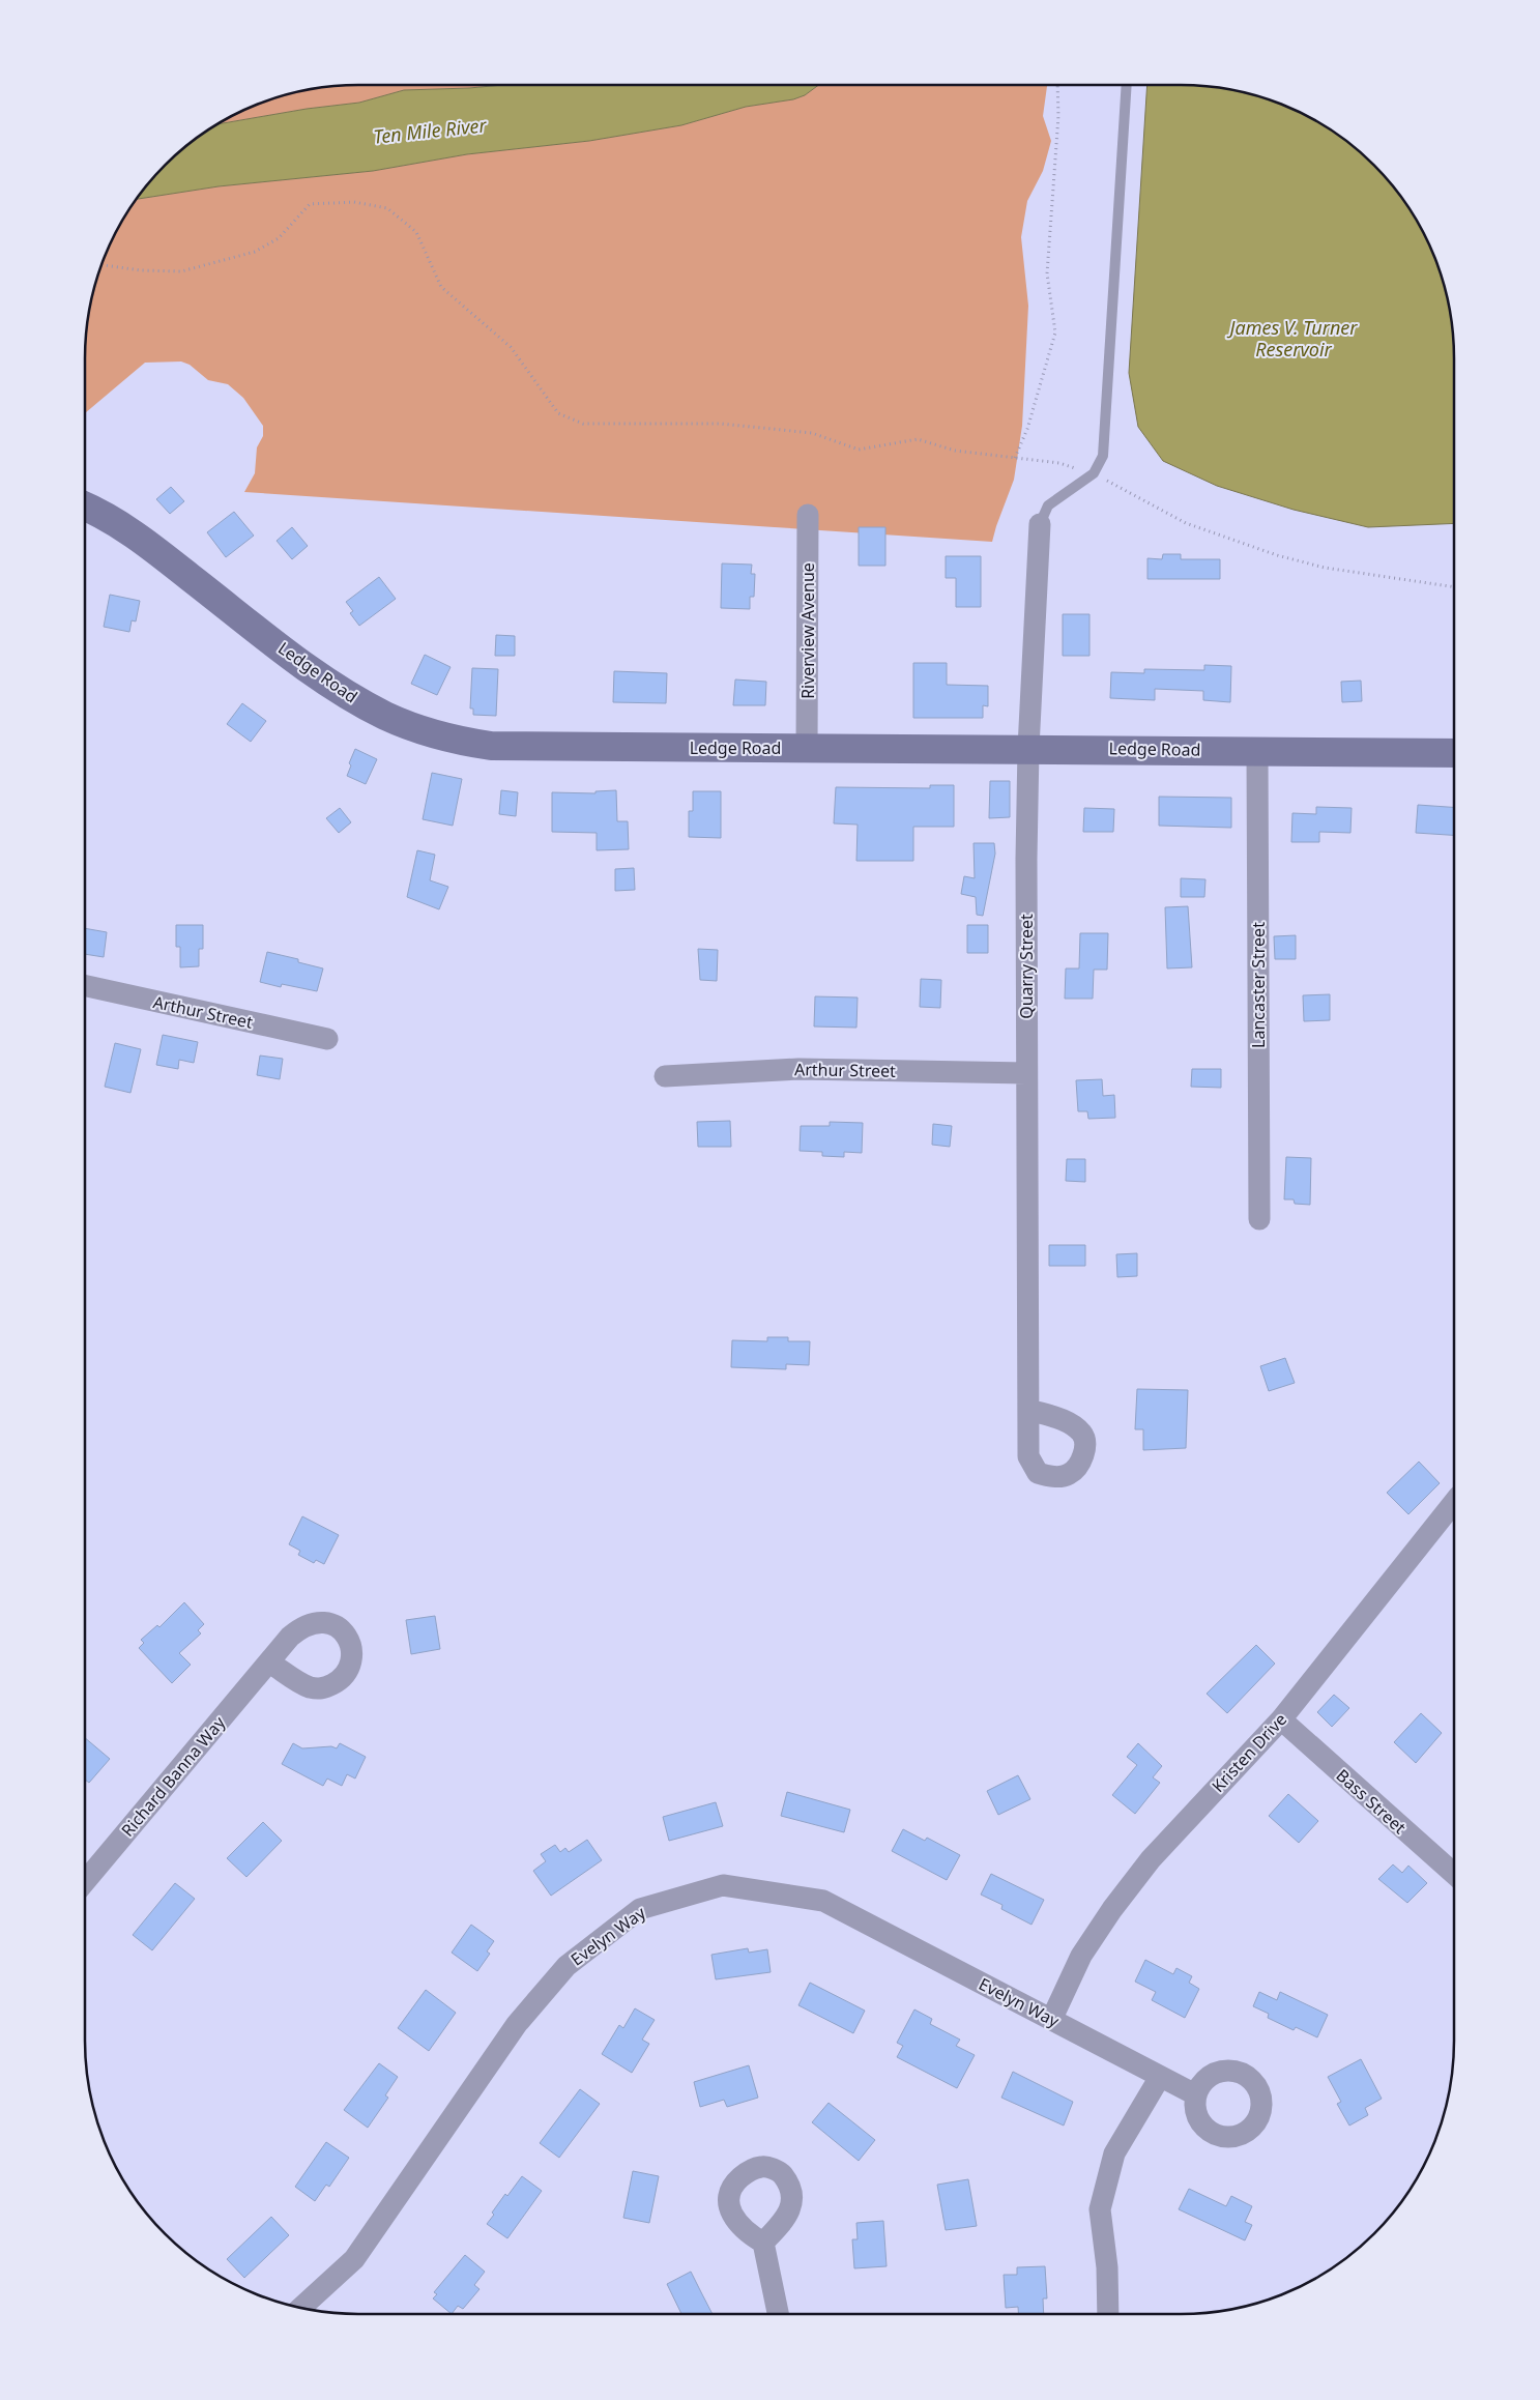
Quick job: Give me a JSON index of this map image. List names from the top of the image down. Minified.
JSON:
{"streets":{"street":["Riverview Avenue","Ledge Road","Quarry Street","Lancaster Street","Arthur Street","Kristen Drive","Richard Banna Way","Bass Street","Evelyn Way"]},"crossings":[["Riverview Avenue","Ledge Road"],["Ledge Road","Quarry Street"],["Ledge Road","Lancaster Street"],["Quarry Street","Arthur Street"],["Kristen Drive","Bass Street"],["Kristen Drive","Evelyn Way"]],"water":["Ten Mile River","James V. Turner Reservoir"]}
